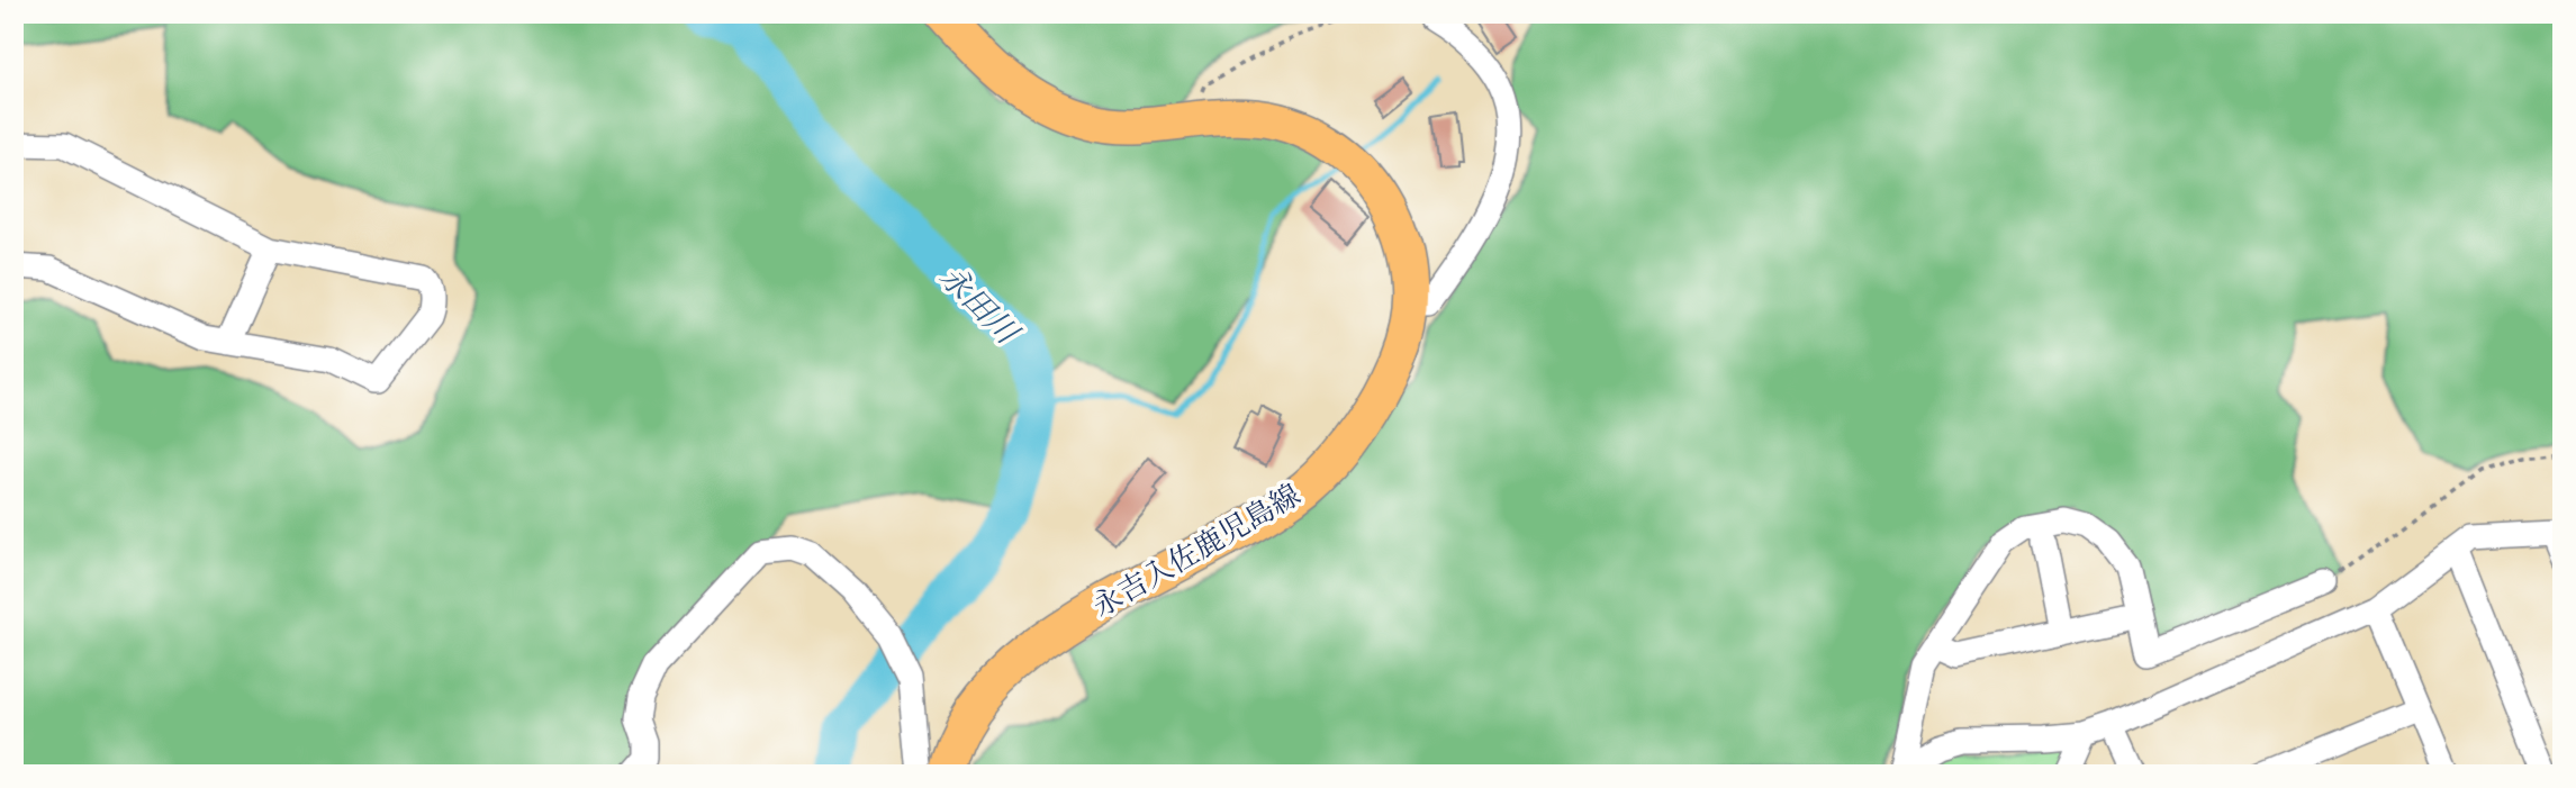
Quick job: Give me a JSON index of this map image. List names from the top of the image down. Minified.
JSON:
{"streets":{"main road":["永吉入佐鹿児島線"]},"water":["永田川"]}
